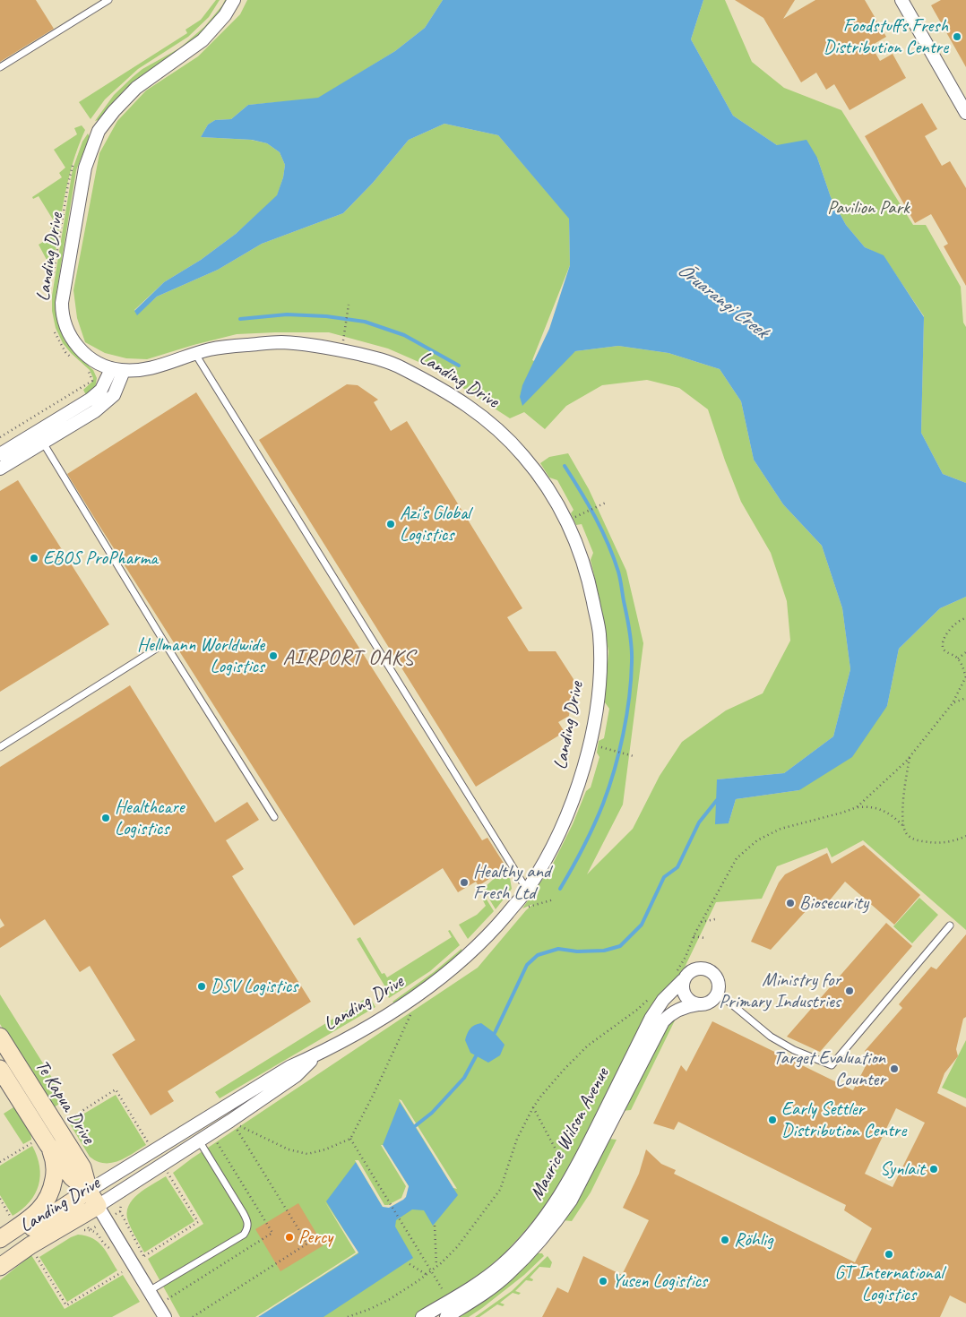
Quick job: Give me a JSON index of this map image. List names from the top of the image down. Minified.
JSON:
{"streets":{"street":["Landing Drive","Te Kapua Drive","Maurice Wilson Avenue"]},"crossings":[["Landing Drive","Te Kapua Drive"]],"districts":["AIRPORT OAKS"],"water":["Ōruarangi Creek"],"parks":["Pavilion Park"],"places":["Foodstuffs Fresh Distribution Centre","Azi's Global Logistics","EBOS ProPharma","Hellmann Worldwide Logistics","Healthcare Logistics","Healthy and Fresh Ltd","Biosecurity","DSV Logistics","Ministry for Primary Industries","Target Evaluation Counter","Early Settler Distribution Centre","Synlait","Percy","Röhlig","GT International Logistics","Yusen Logistics"]}
